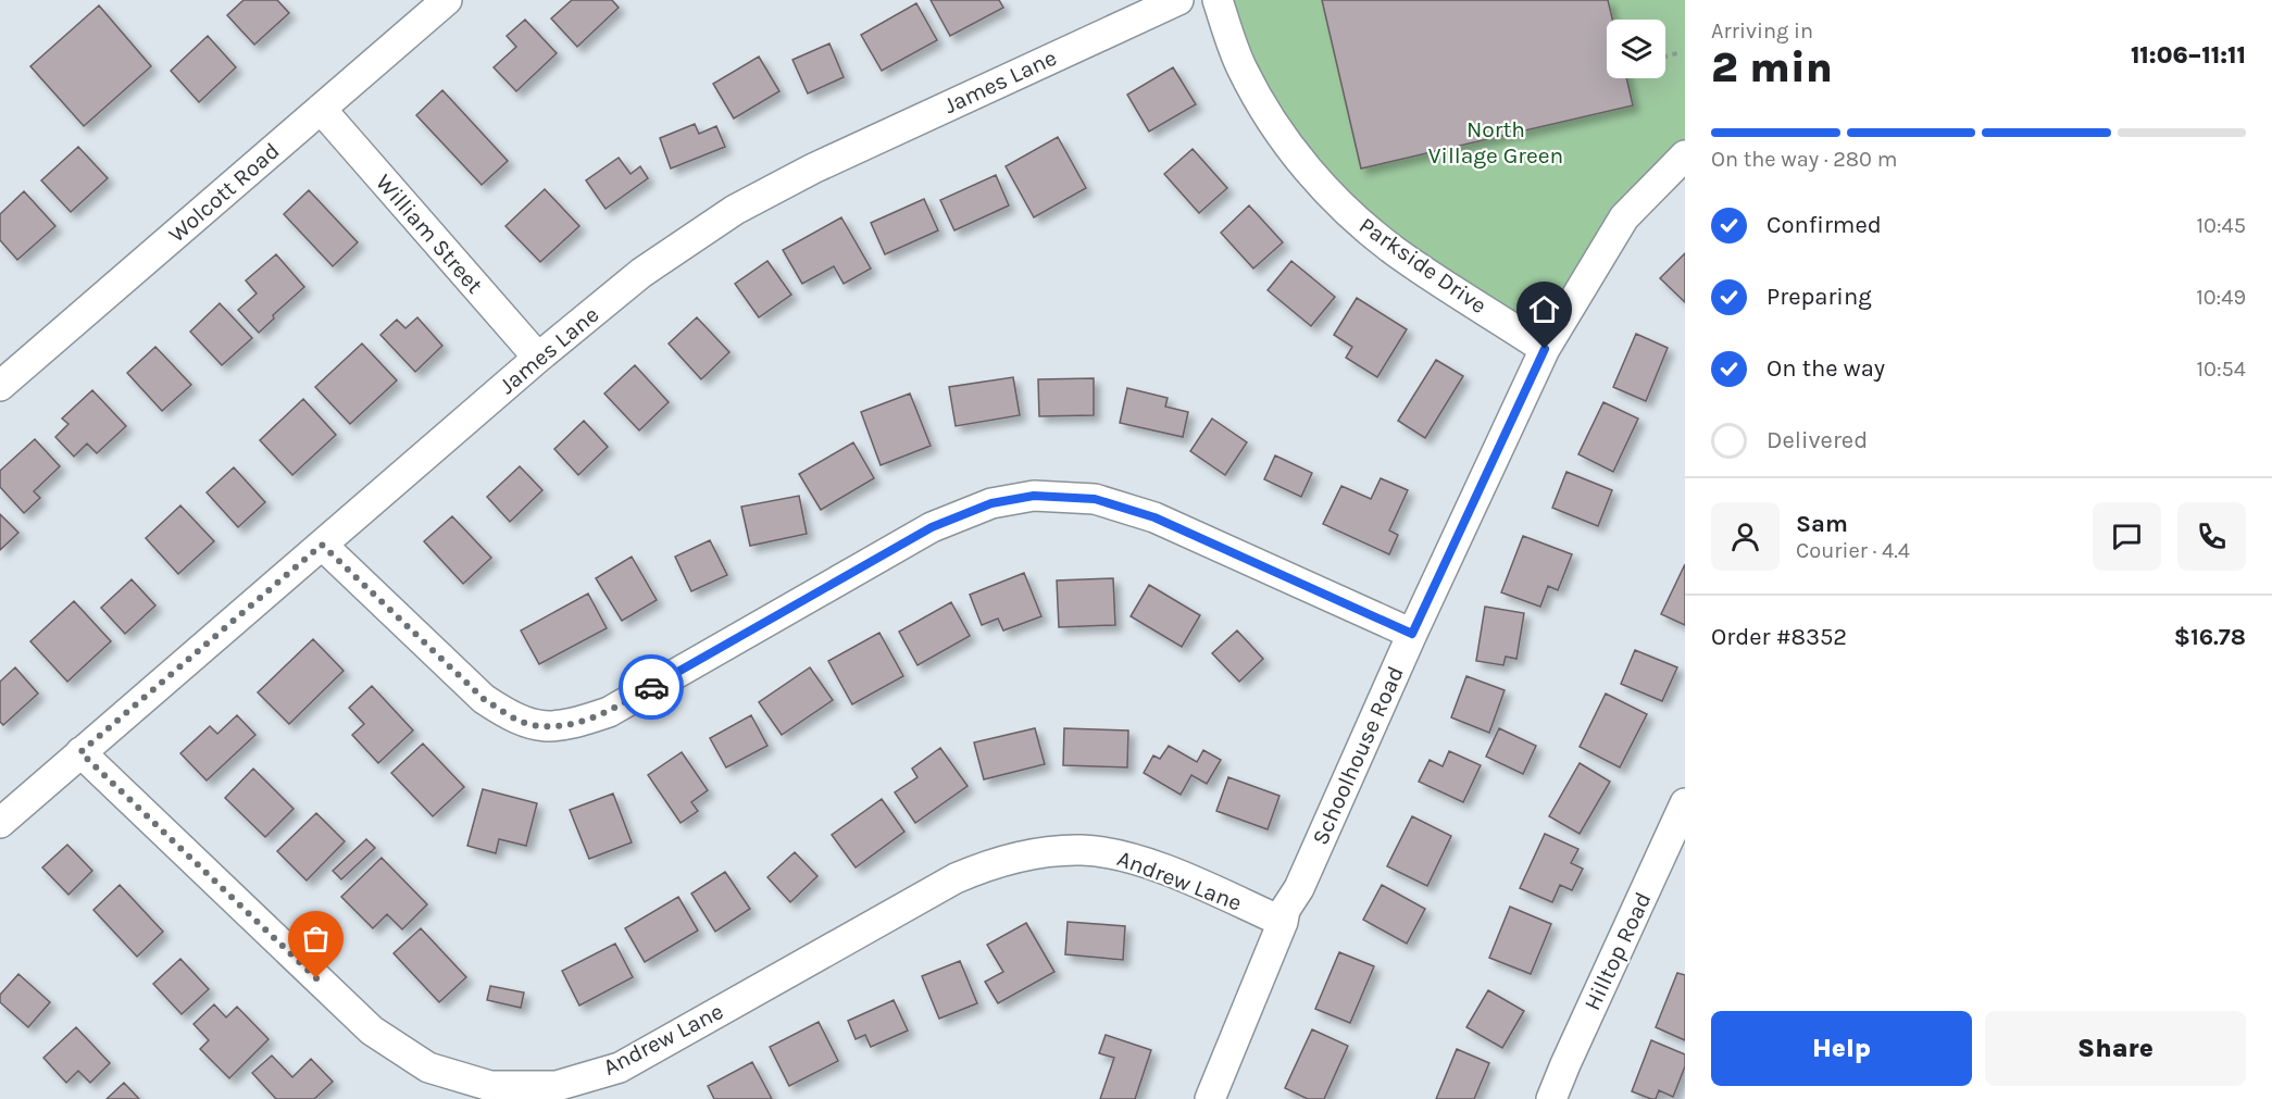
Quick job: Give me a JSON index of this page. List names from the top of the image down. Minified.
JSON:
{"streets":{"street":["James Lane","Wolcott Road","William Street","Parkside Drive","Schoolhouse Road","Andrew Lane","Hilltop Road"]},"crossings":[["James Lane","William Street"],["James Lane","Andrew Lane"],["Wolcott Road","William Street"],["Parkside Drive","Schoolhouse Road"],["Schoolhouse Road","Andrew Lane"]],"parks":["North Village Green"],"page":{"heading":["2 min","Arriving in","11:06–11:11"],"panel":["Sam","Courier · 4.4","Order #8352","$16.78"],"bar":"On the way · 280 m","list":[["Confirmed","10:45"],["Preparing","10:49"],["On the way","10:54"],"Delivered"],"buttons":["Help","Share"]}}
